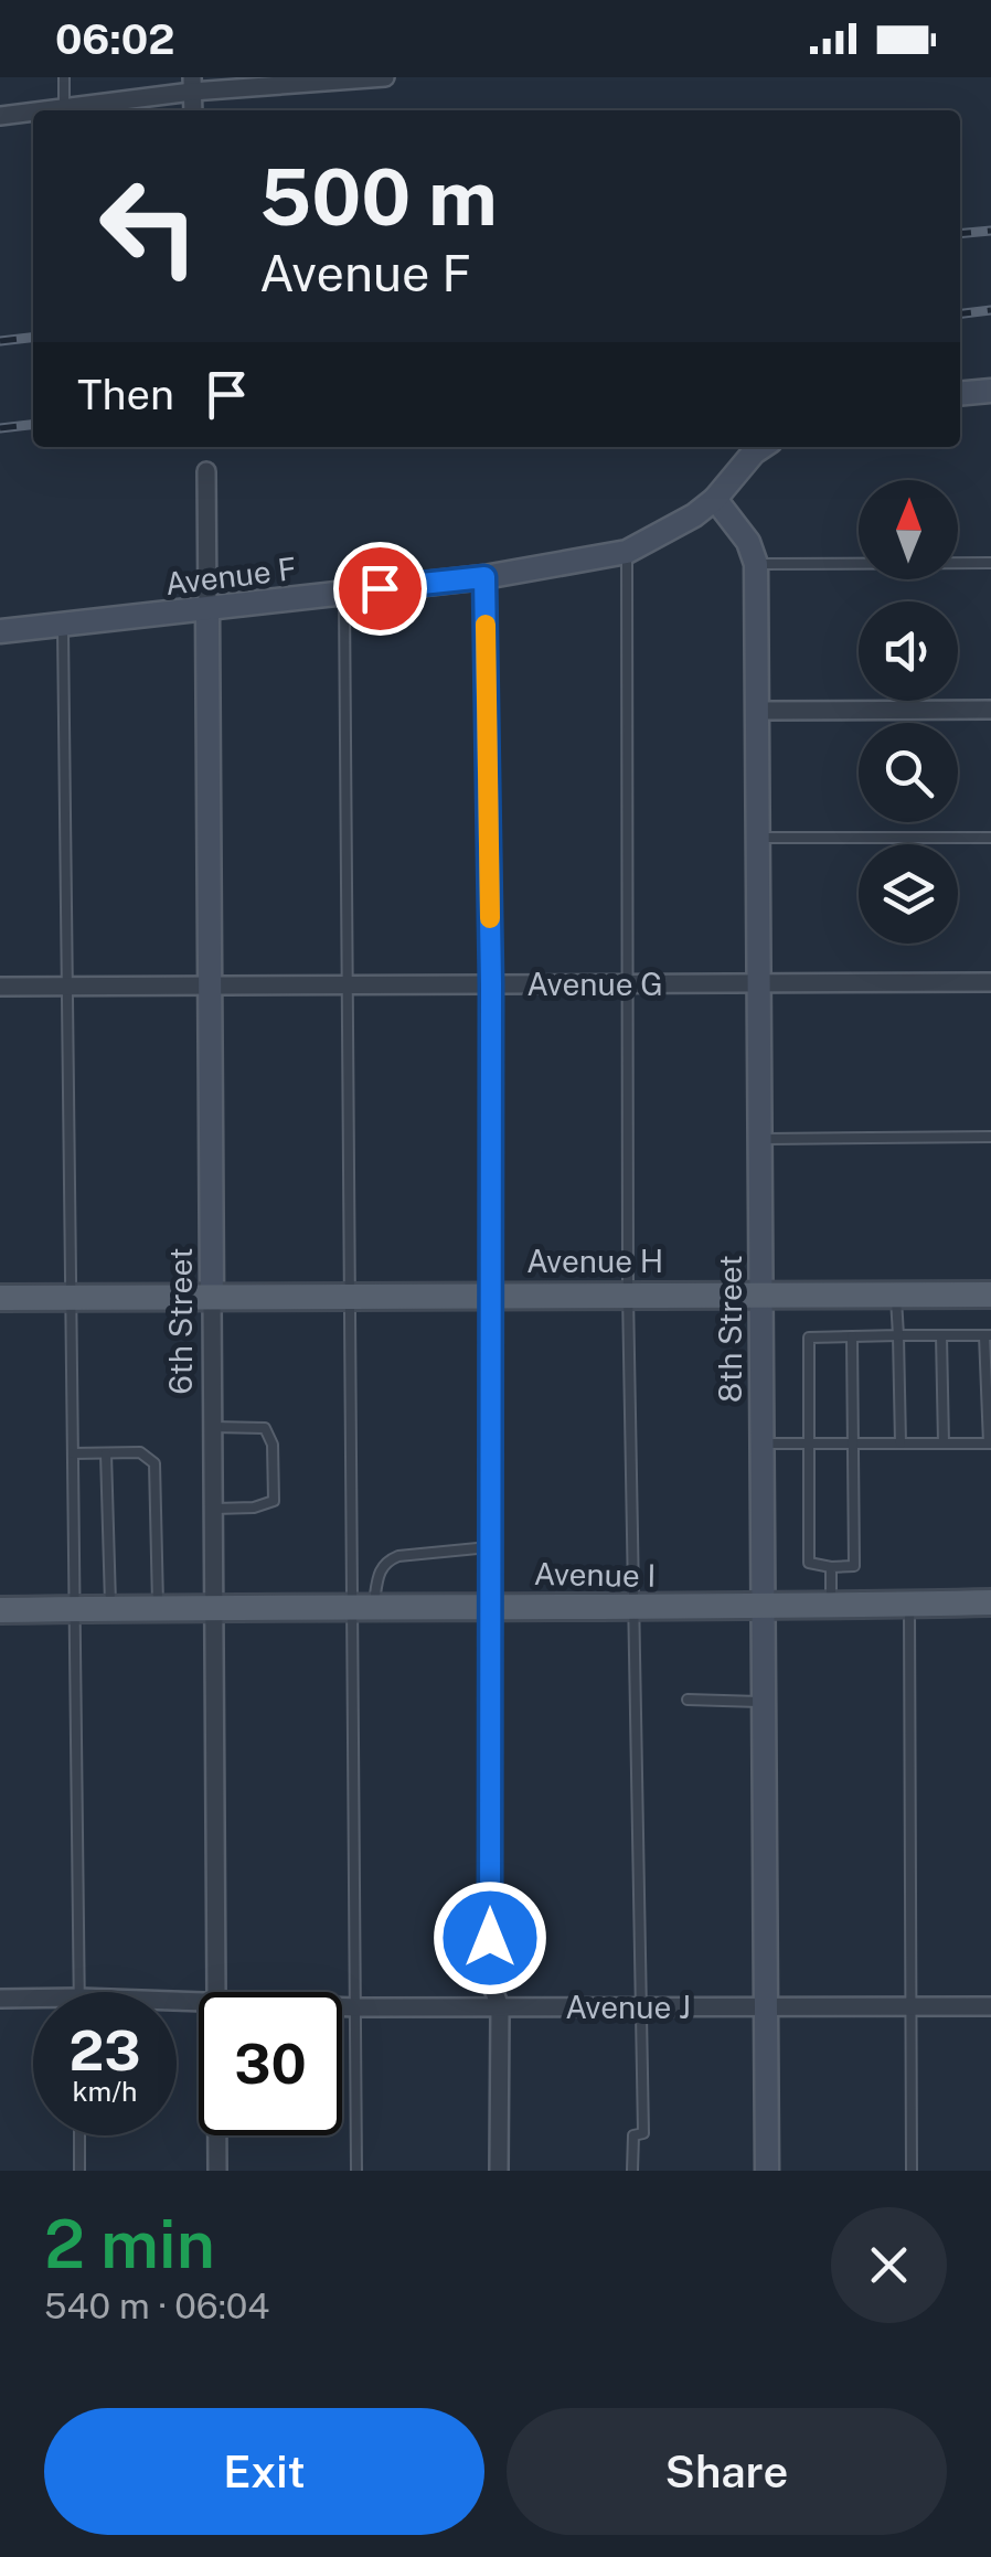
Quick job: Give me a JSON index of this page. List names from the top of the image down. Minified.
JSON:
{"streets":{"main road":["Avenue H","Avenue I"],"street":["Avenue F","Avenue G","6th Street","8th Street","Avenue J"]},"crossings":[["Avenue F","6th Street"],["Avenue F","8th Street"],["Avenue G","6th Street"],["Avenue G","8th Street"],["Avenue H","6th Street"],["Avenue H","8th Street"],["6th Street","Avenue I"],["8th Street","Avenue I"],["8th Street","Avenue J"]],"north":"top","page":{"status":"06:02","turn":["500 m","Avenue F"],"then":"Then","speed":"23 km/h","limit":"30","heading":["2 min","540 m · 06:04"],"buttons":["Exit","Share"]}}
